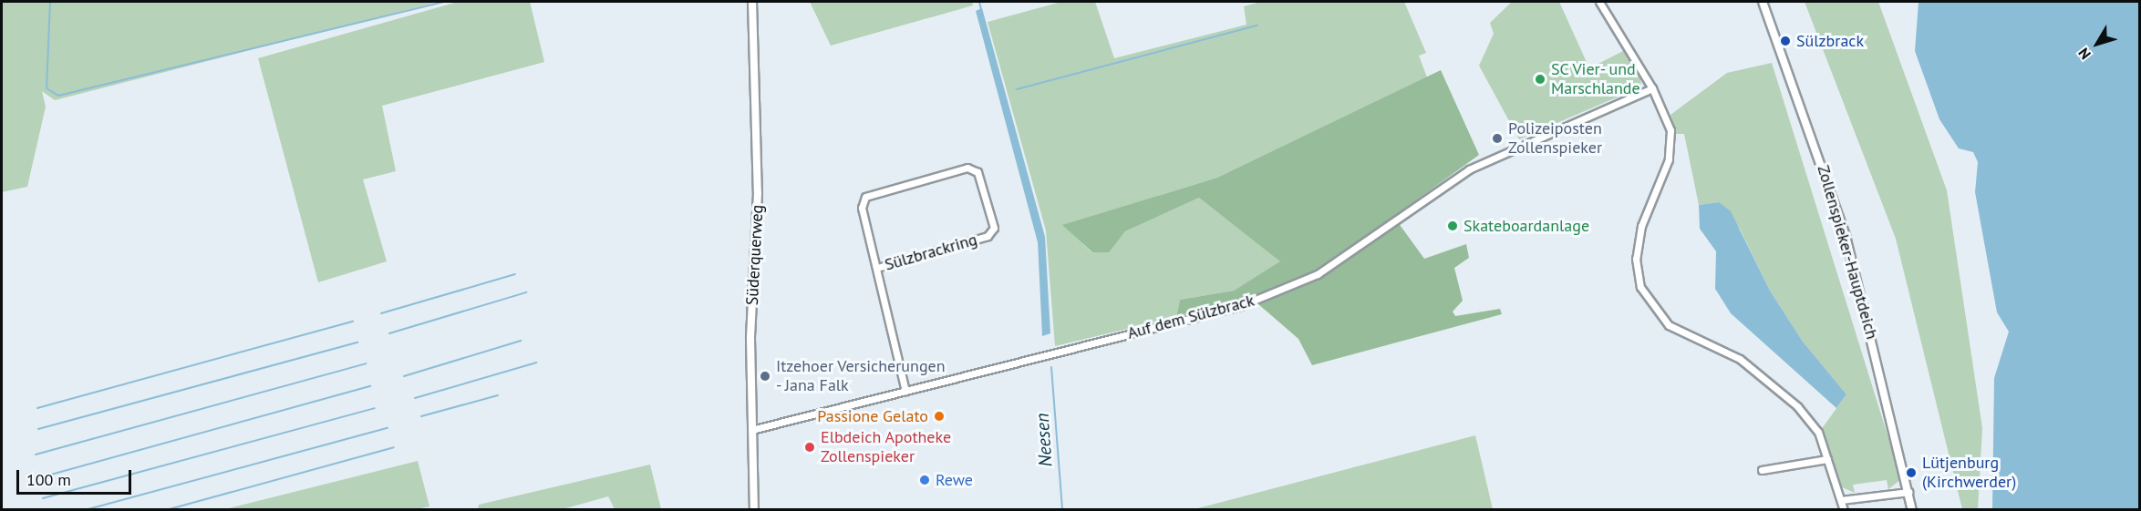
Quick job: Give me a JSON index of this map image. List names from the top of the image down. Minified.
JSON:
{"streets":{"street":["Sülzbrackring","Zollenspieker-Hauptdeich","Süderquerweg","Auf dem Sülzbrack"]},"crossings":[["Sülzbrackring","Auf dem Sülzbrack"],["Süderquerweg","Auf dem Sülzbrack"]],"water":["Neesen"],"places":["Sülzbrack","SC Vier- und Marschlande","Polizeiposten Zollenspieker","Skateboardanlage","Itzehoer Versicherungen - Jana Falk","Passione Gelato","Elbdeich Apotheke Zollenspieker","Lütjenburg (Kirchwerder)","Rewe"],"scale_bar":"100 m","north":"bottom left"}
